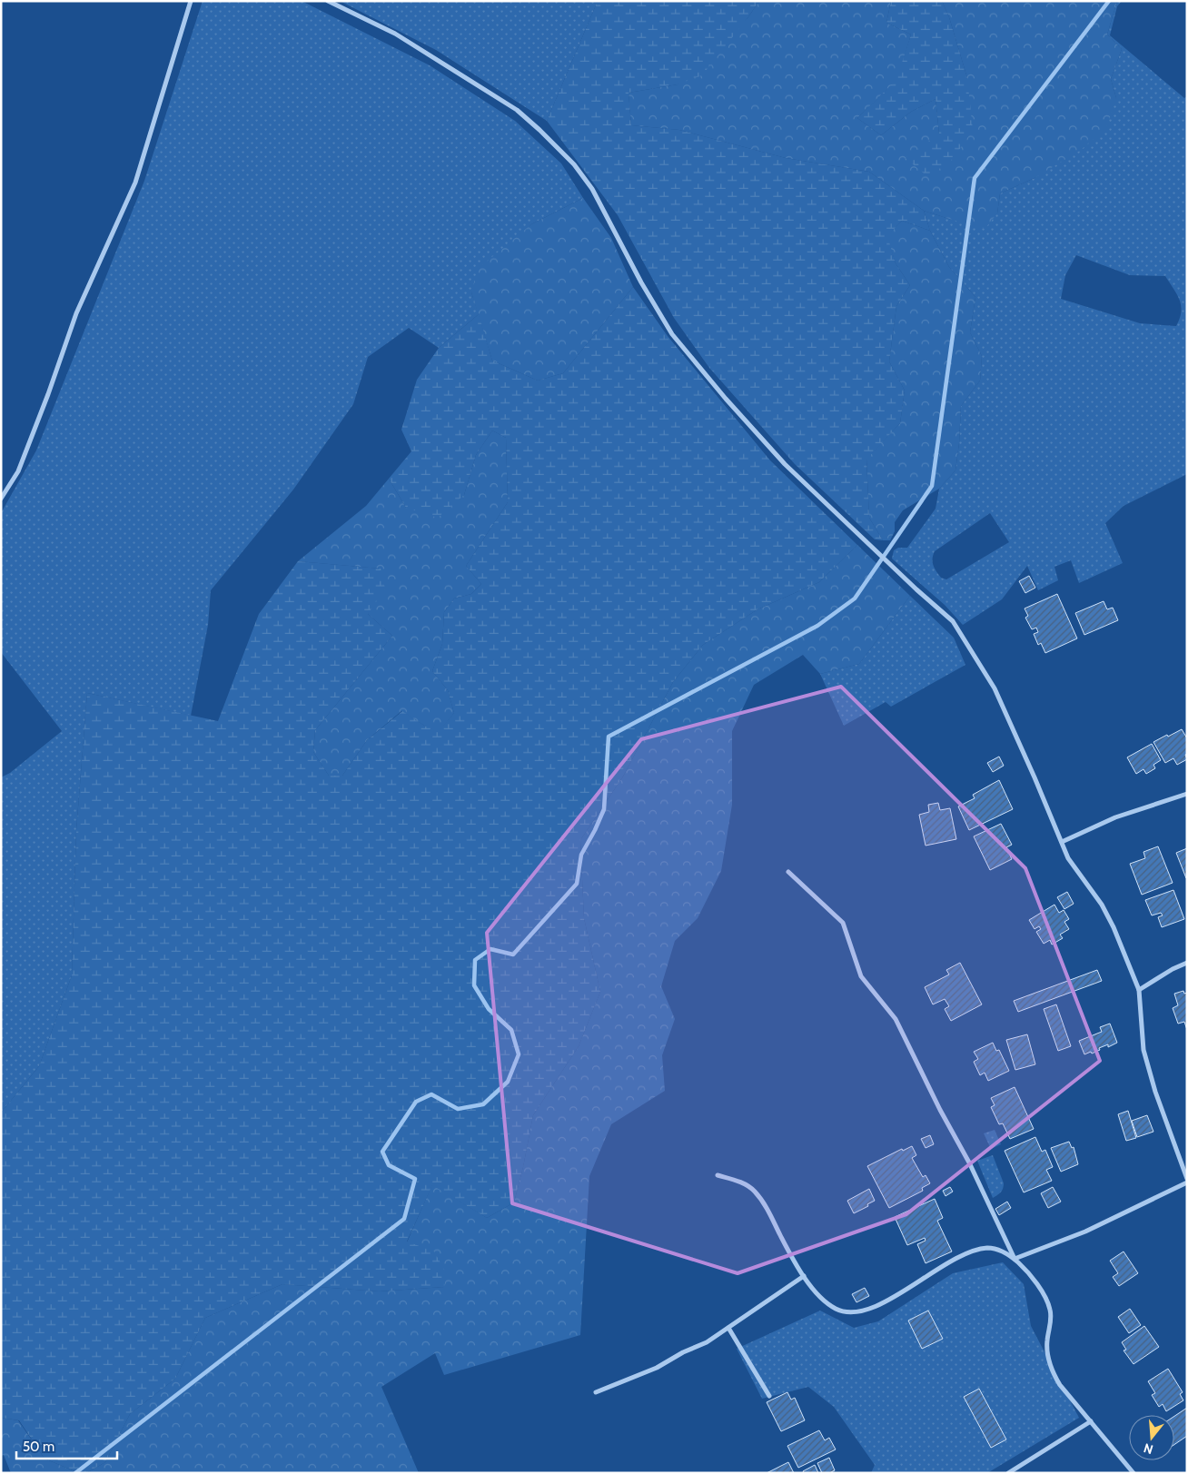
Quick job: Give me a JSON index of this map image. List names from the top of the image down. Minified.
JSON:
{"scale_bar":"50 m","north":"bottom"}
